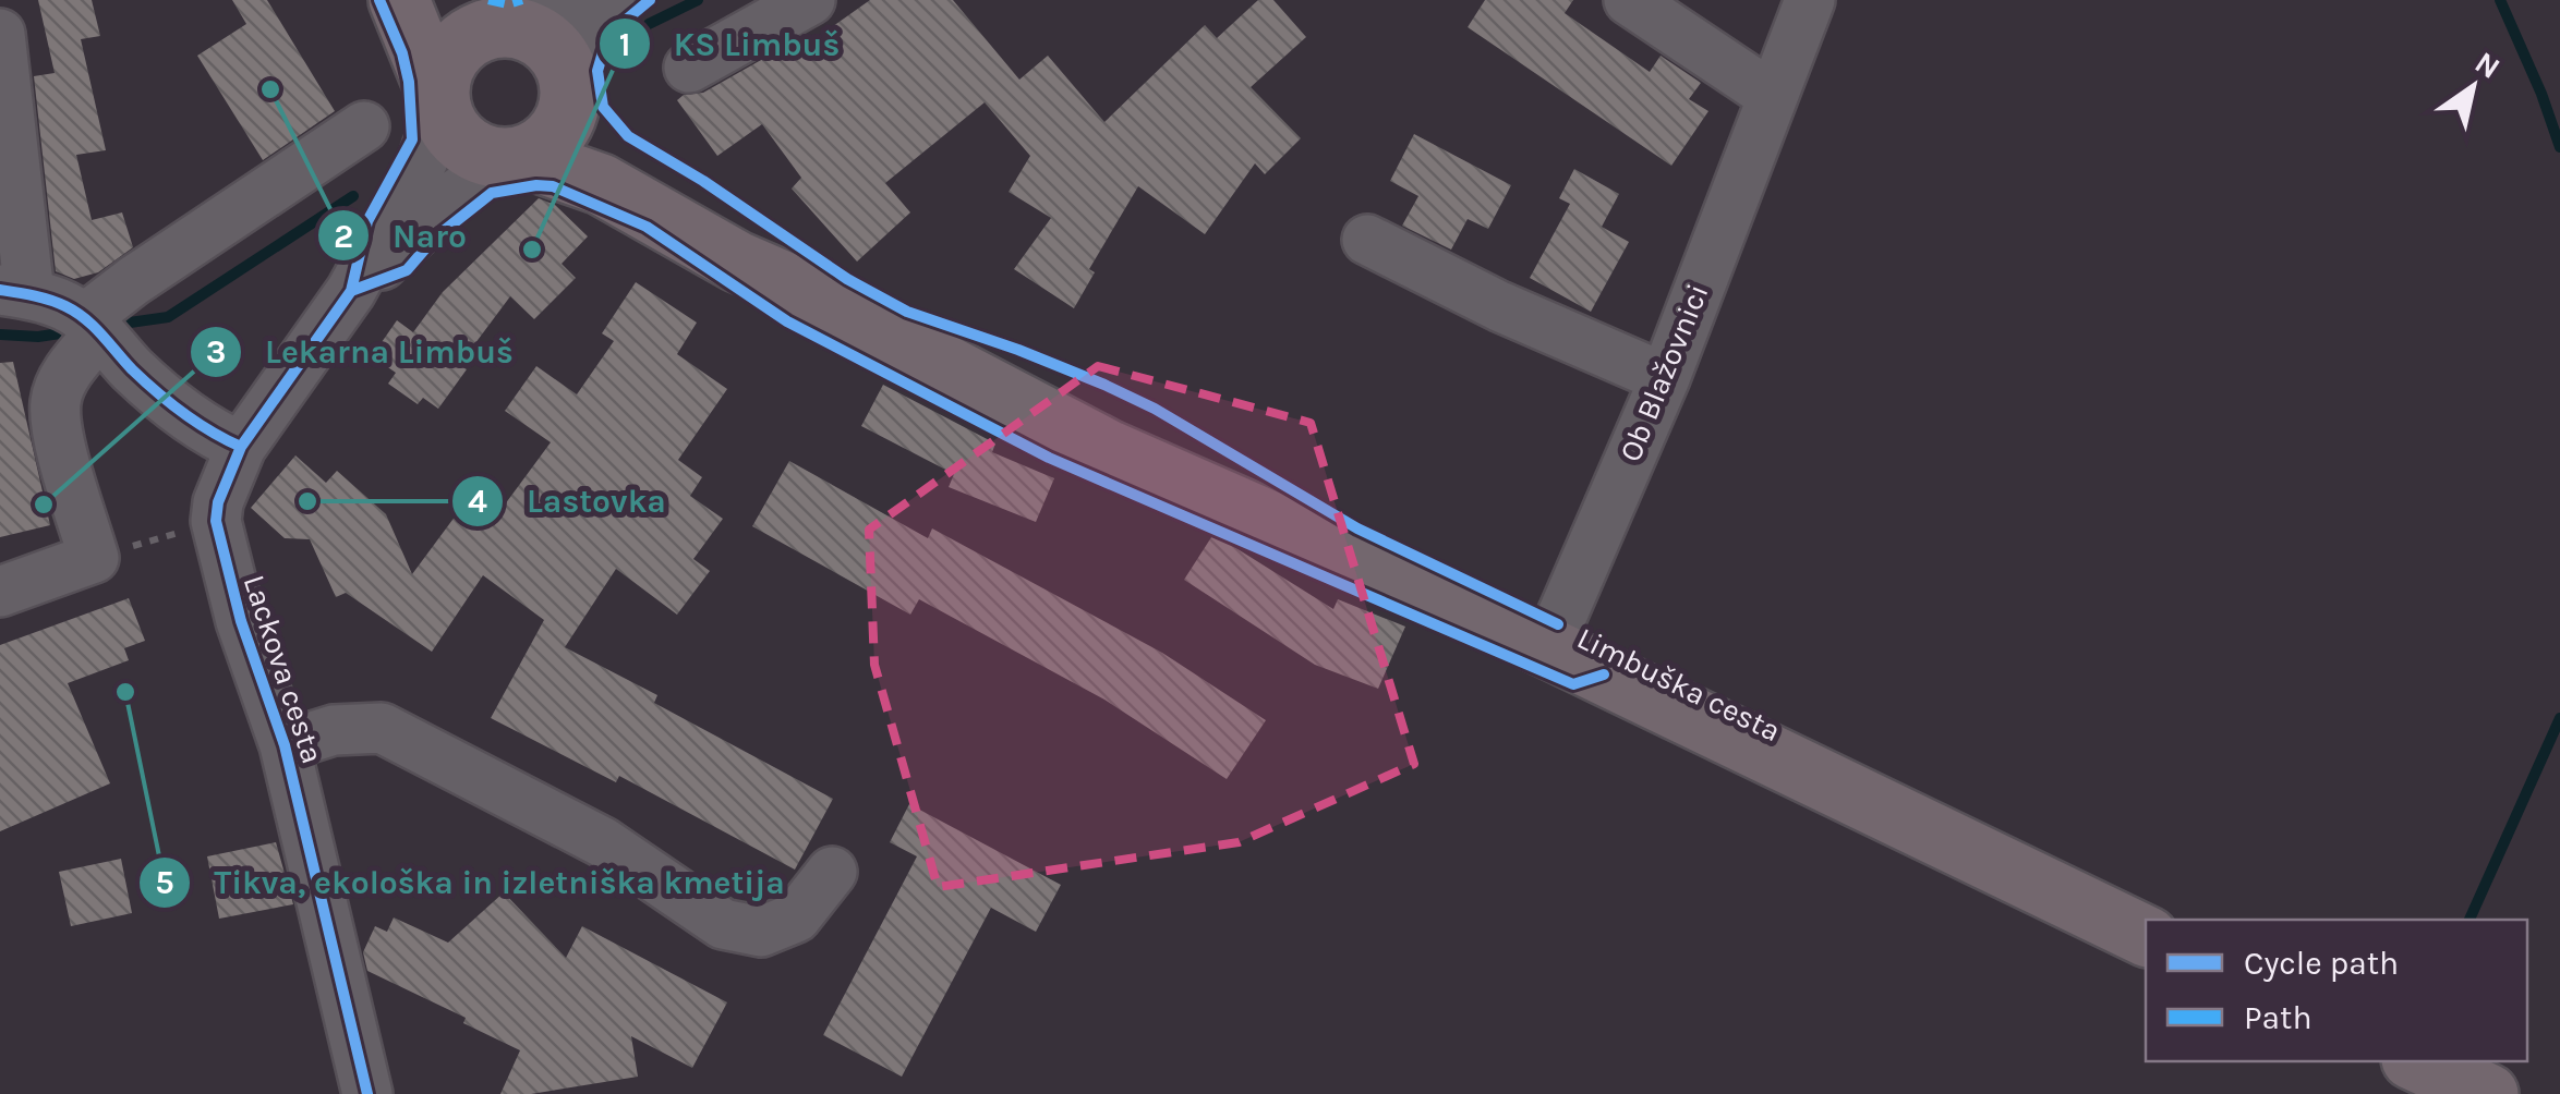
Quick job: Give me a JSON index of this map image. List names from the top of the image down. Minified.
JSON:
{"streets":{"main road":["Limbuška cesta"],"street":["Ob Blažovnici","Lackova cesta"]},"crossings":[["Ob Blažovnici","Limbuška cesta"]],"places":["Naro","KS Limbuš","Lastovka","Lekarna Limbuš","Tikva, ekološka in izletniška kmetija"],"legend":["Cycle path","Path"],"north":"top right"}
